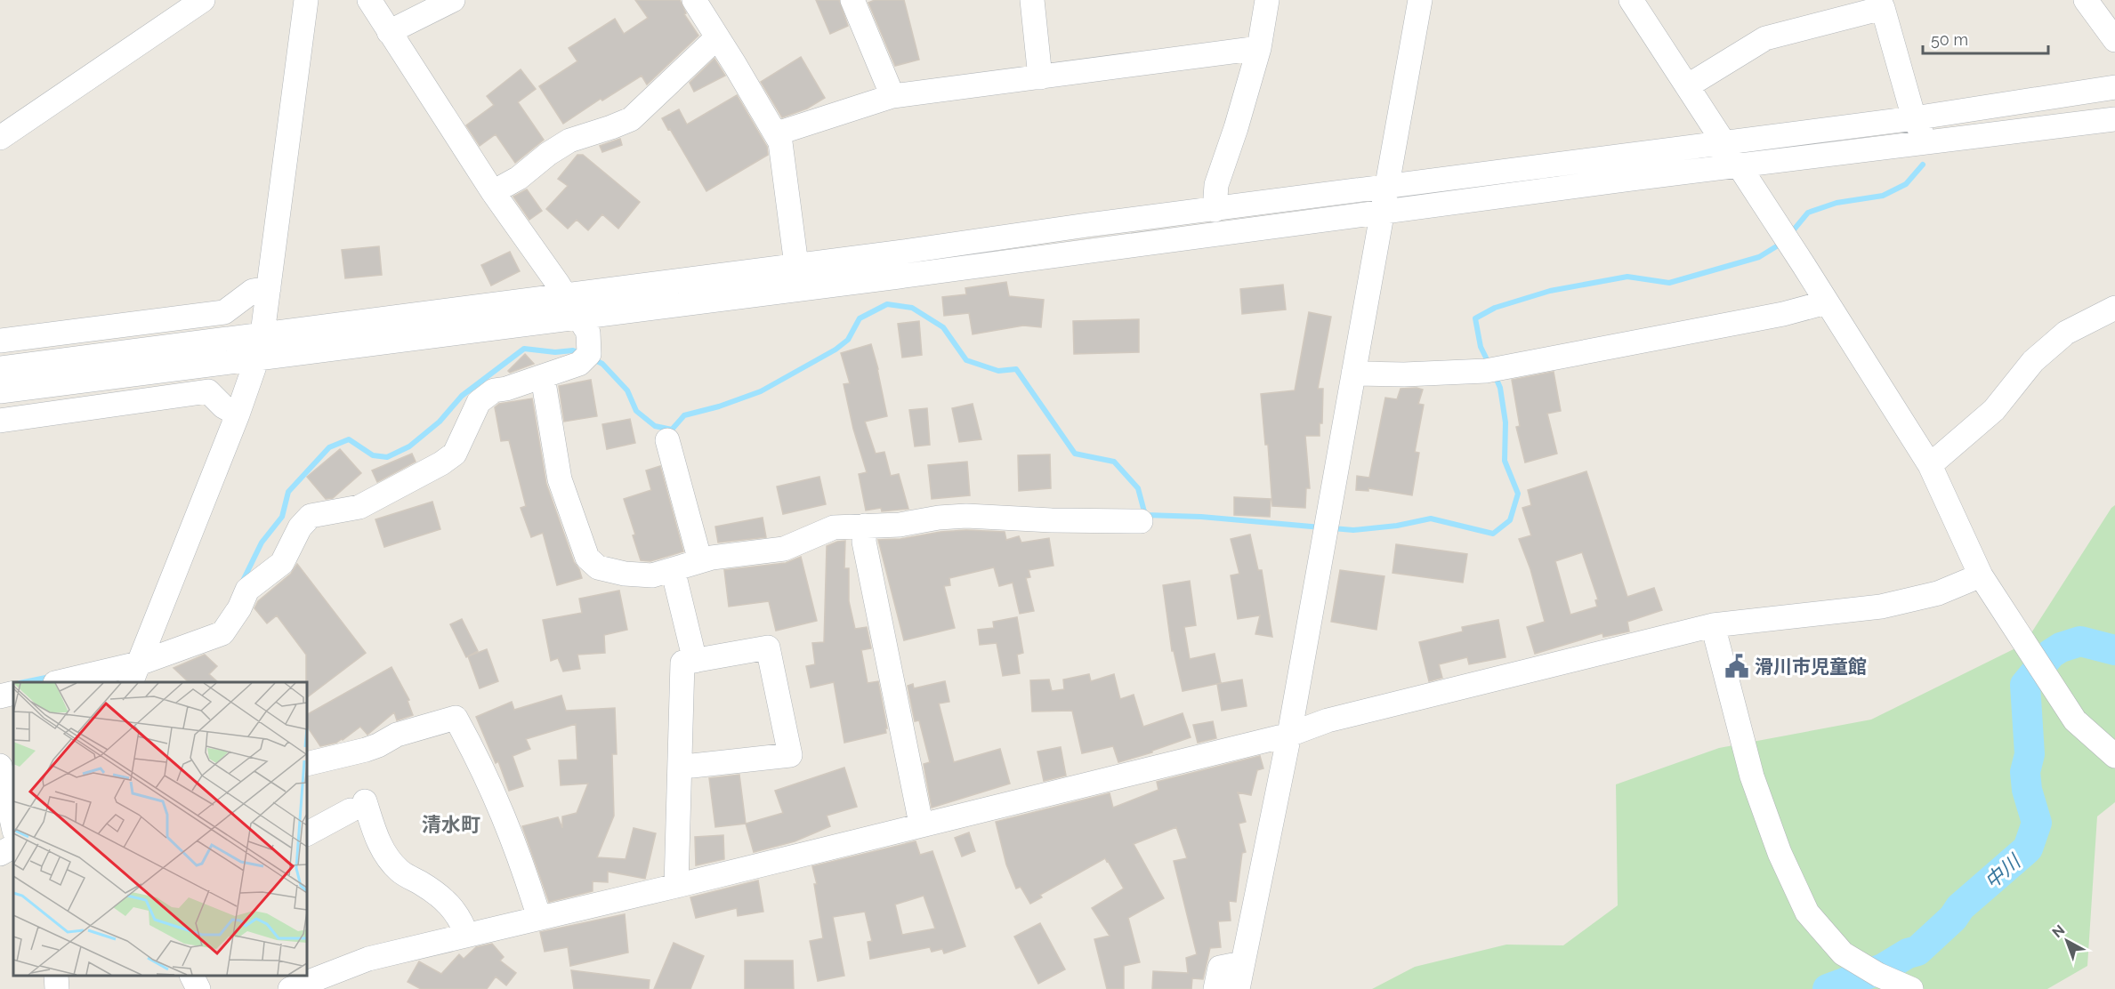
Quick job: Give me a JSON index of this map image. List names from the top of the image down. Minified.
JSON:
{"districts":["清水町"],"water":["中川"],"places":{"public building":["滑川市児童館"]},"scale_bar":"50 m","north":"top left"}
